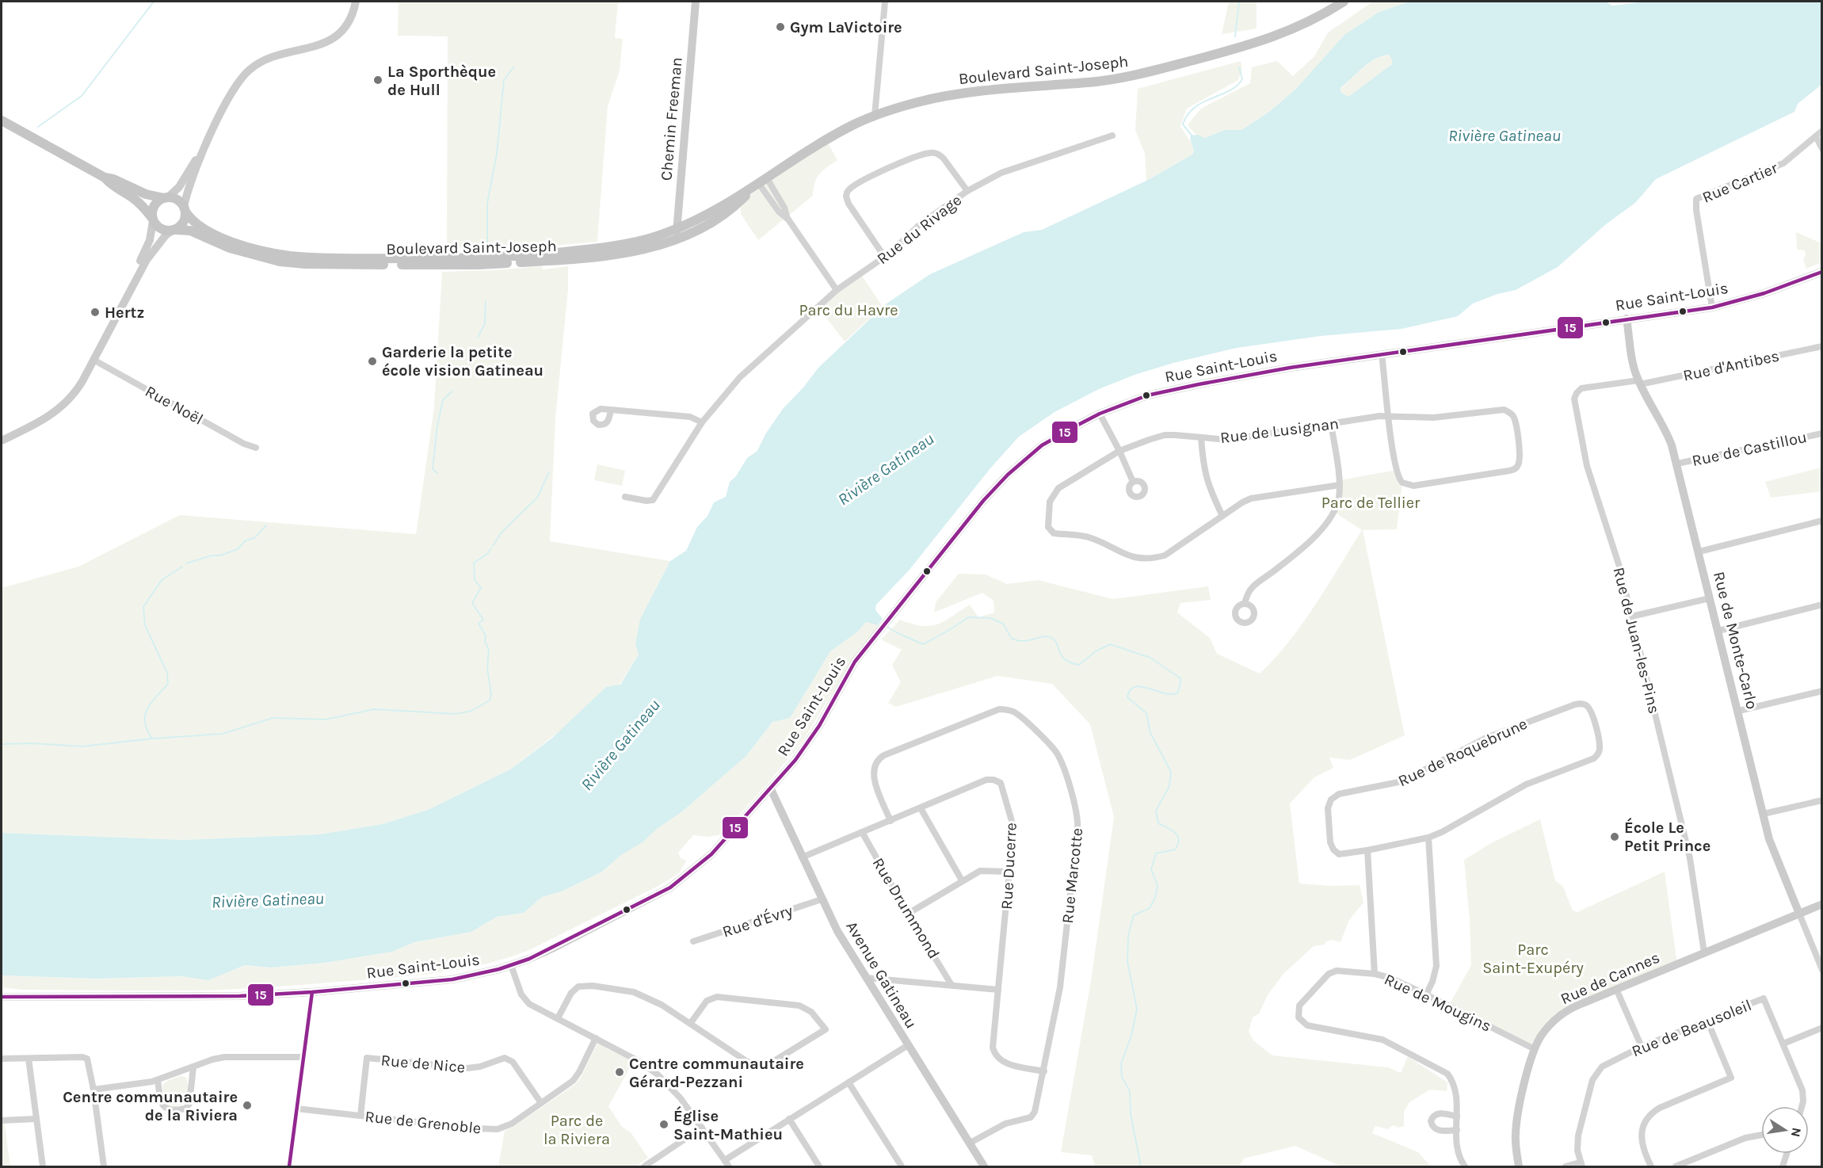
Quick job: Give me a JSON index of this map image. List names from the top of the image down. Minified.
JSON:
{"streets":{"main road":["Boulevard Saint-Joseph"],"street":["Chemin Freeman","Rue Cartier","Rue du Rivage","Rue Saint-Louis","Rue d'Antibes","Rue Noël","Rue de Lusignan","Rue de Castillou","Rue de Juan-les-Pins","Rue de Monte-Carlo","Rue de Roquebrune","Rue Ducerre","Rue Marcotte","Rue Drummond","Rue d'Évry","Avenue Gatineau","Rue de Cannes","Rue de Mougins","Rue de Beausoleil","Rue de Nice","Rue de Grenoble"]},"crossings":[["Boulevard Saint-Joseph","Chemin Freeman"],["Rue Cartier","Rue Saint-Louis"],["Rue Saint-Louis","Rue de Monte-Carlo"],["Rue Saint-Louis","Avenue Gatineau"],["Rue d'Antibes","Rue de Juan-les-Pins"],["Rue d'Antibes","Rue de Monte-Carlo"],["Rue de Castillou","Rue de Monte-Carlo"],["Rue de Juan-les-Pins","Rue de Monte-Carlo"],["Rue de Juan-les-Pins","Rue de Cannes"],["Rue de Monte-Carlo","Rue de Cannes"],["Rue de Roquebrune","Rue de Mougins"],["Rue Ducerre","Rue Marcotte"],["Rue Ducerre","Rue Drummond"],["Rue Ducerre","Avenue Gatineau"],["Rue Marcotte","Avenue Gatineau"],["Rue d'Évry","Avenue Gatineau"],["Rue de Cannes","Rue de Mougins"],["Rue de Nice","Rue de Grenoble"]],"water":["Rivière Gatineau"],"parks":["Parc du Havre","Parc de Tellier","Parc Saint-Exupéry","Parc de la Riviera"],"places":["Gym LaVictoire","La Sporthèque de Hull","Hertz","Garderie la petite école vision Gatineau","École Le Petit Prince","Centre communautaire Gérard-Pezzani","Centre communautaire de la Riviera","Église Saint-Mathieu"],"lines":["transit line 15"],"north":"right"}
